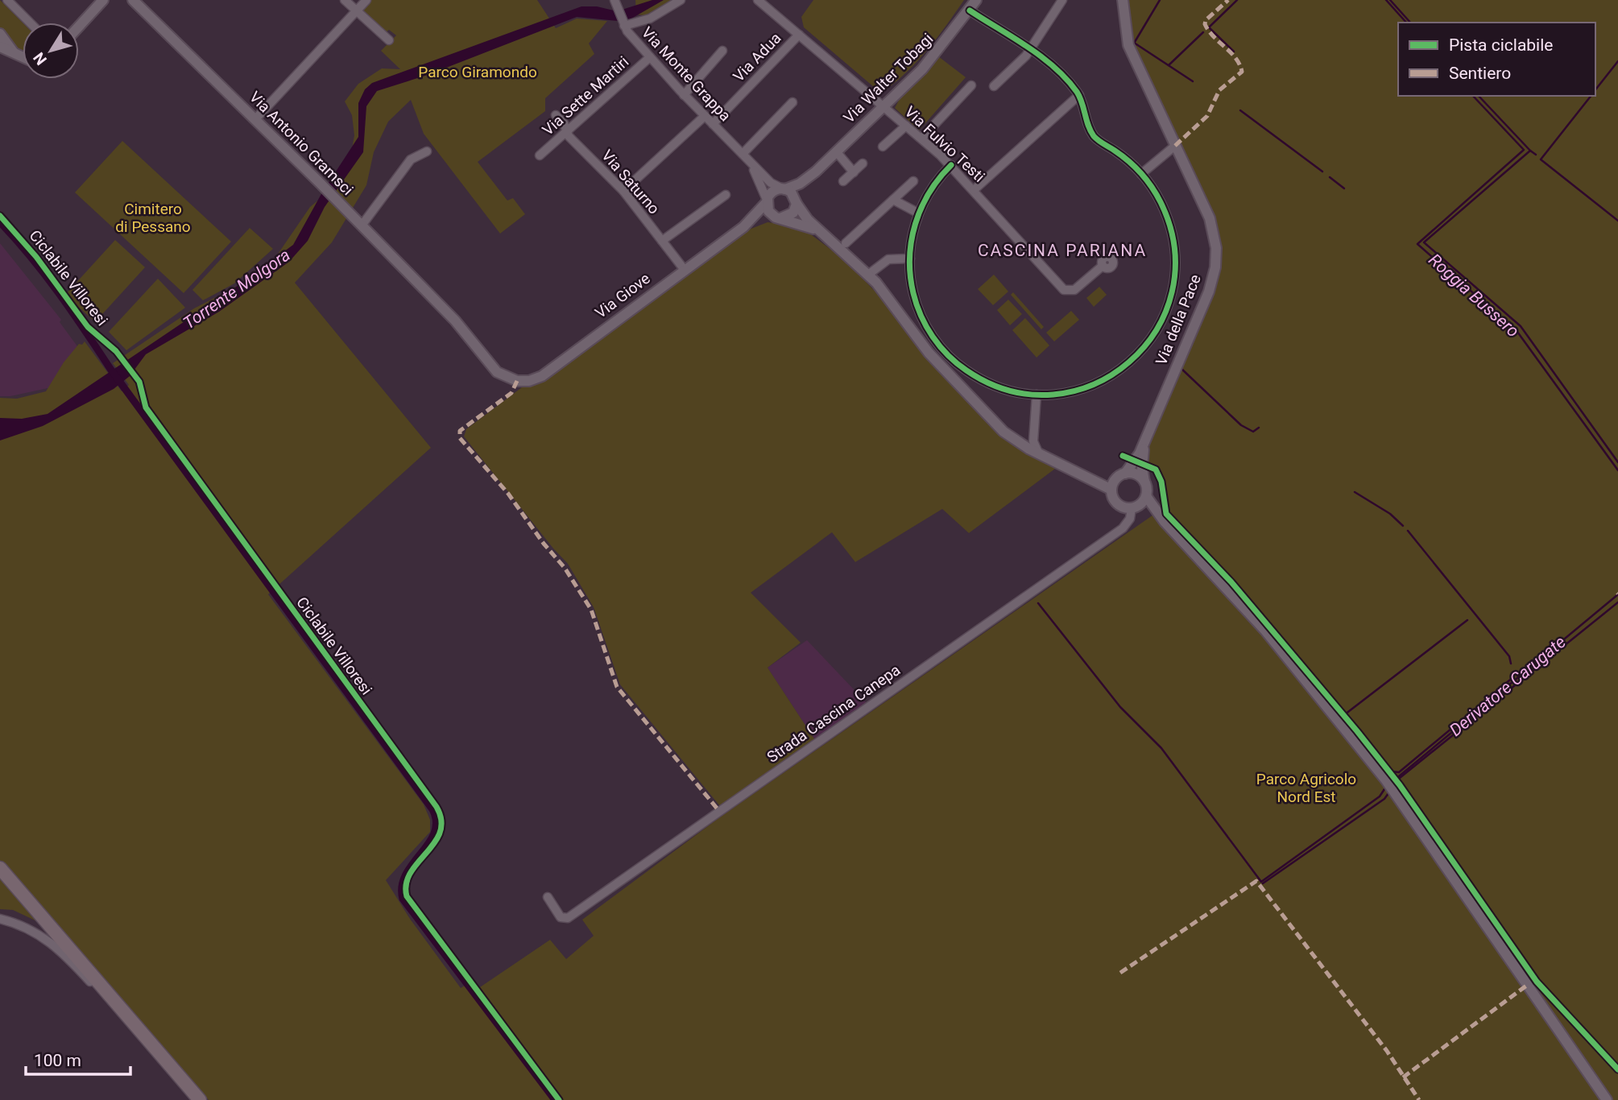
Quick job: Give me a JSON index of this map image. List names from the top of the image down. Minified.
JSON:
{"streets":{"street":["Via Adua","Via Monte Grappa","Via Walter Tobagi","Via Sette Martiri","Via Antonio Gramsci","Via Fulvio Testi","Via Saturno","Via Giove","Via della Pace","Strada Cascina Canepa"],"cycle path":["Ciclabile Villoresi"]},"crossings":[["Via Adua","Via Monte Grappa"],["Via Adua","Via Fulvio Testi"],["Via Monte Grappa","Via Walter Tobagi"],["Via Monte Grappa","Via Sette Martiri"],["Via Monte Grappa","Via Giove"],["Via Walter Tobagi","Via Fulvio Testi"],["Via Walter Tobagi","Via Giove"],["Via Sette Martiri","Via Saturno"],["Via Antonio Gramsci","Via Giove"],["Via Saturno","Via Giove"],["Via della Pace","Strada Cascina Canepa"]],"districts":["CASCINA PARIANA"],"water":["Torrente Molgora","Roggia Bussero","Derivatore Carugate"],"parks":["Parco Giramondo","Cimitero di Pessano","Parco Agricolo Nord Est"],"legend":["Pista ciclabile","Sentiero"],"scale_bar":"100 m","north":"bottom left"}
